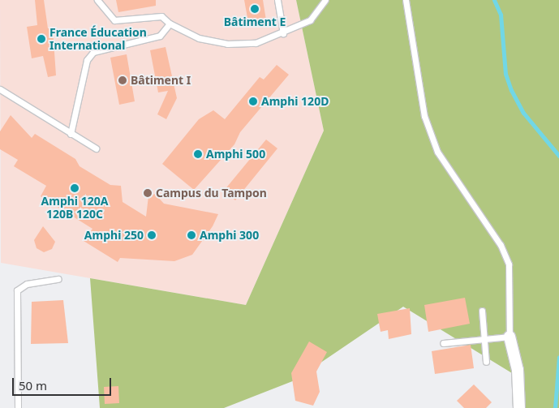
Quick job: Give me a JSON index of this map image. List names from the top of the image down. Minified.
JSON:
{"places":["Bâtiment E","France Éducation International","Bâtiment I","Amphi 120D","Amphi 500","Amphi 120A 120B 120C","Campus du Tampon","Amphi 250","Amphi 300"],"scale_bar":"50 m"}
